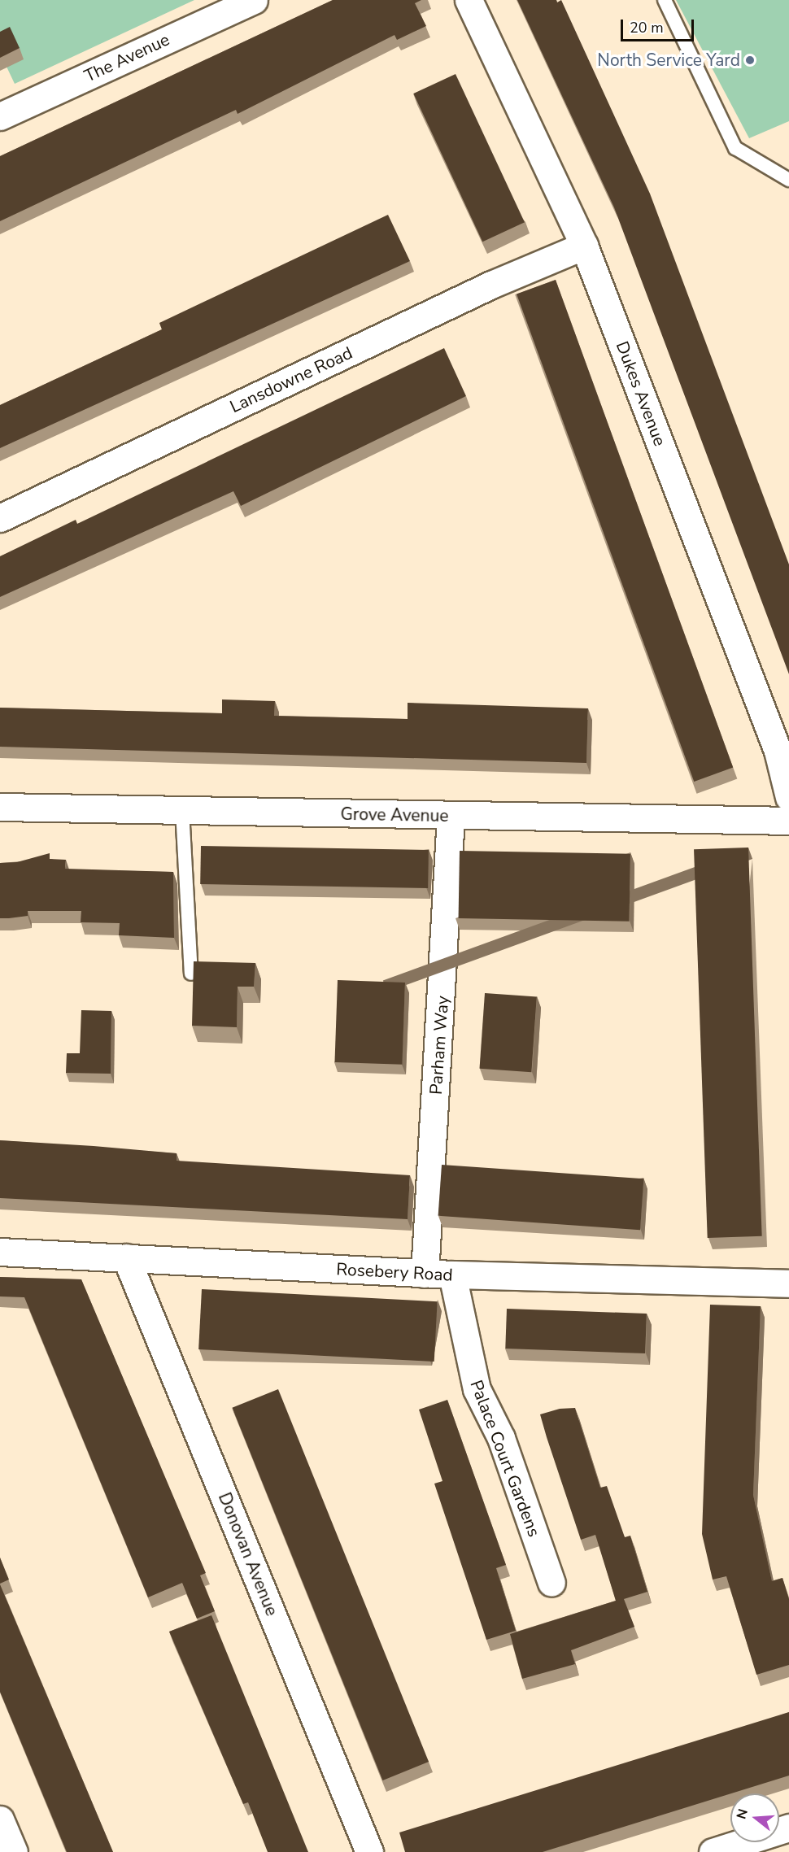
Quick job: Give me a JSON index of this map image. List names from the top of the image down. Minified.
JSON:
{"streets":{"street":["The Avenue","Lansdowne Road","Dukes Avenue","Grove Avenue","Parham Way","Rosebery Road","Palace Court Gardens","Donovan Avenue"]},"crossings":[["Lansdowne Road","Dukes Avenue"],["Grove Avenue","Parham Way"],["Parham Way","Rosebery Road"],["Rosebery Road","Palace Court Gardens"],["Rosebery Road","Donovan Avenue"]],"places":["North Service Yard"],"scale_bar":"20 m","north":"left"}
